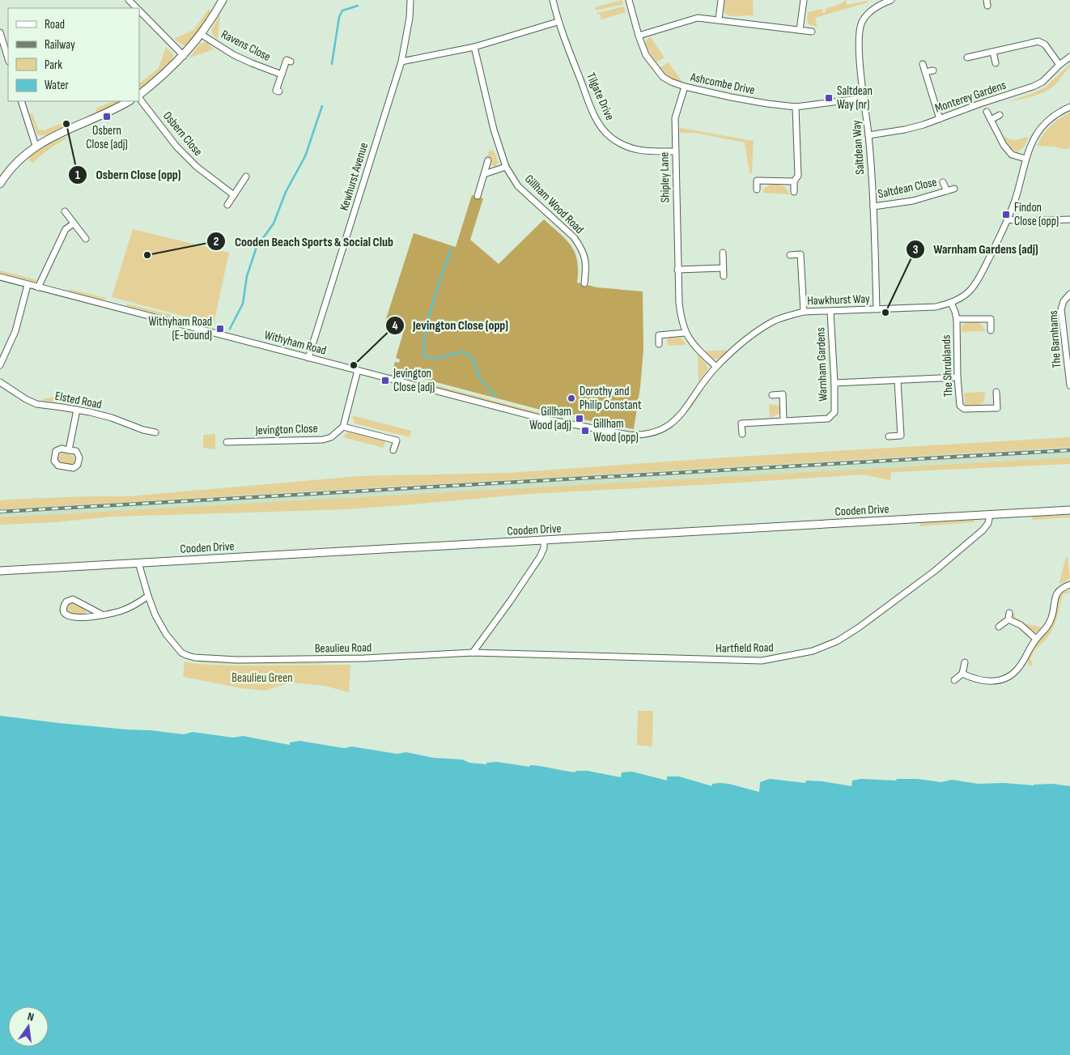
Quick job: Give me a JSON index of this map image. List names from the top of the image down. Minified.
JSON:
{"streets":{"main road":["Cooden Drive"],"street":["Ravens Close","Ashcombe Drive","Tilgate Drive","Monterey Gardens","Osbern Close","Saltdean Way","Kewhurst Avenue","Shipley Lane","Saltdean Close","Gillham Wood Road","Hawkhurst Way","The Barnhams","Withyham Road","Warnham Gardens","The Shrublands","Elsted Road","Jevington Close","Beaulieu Road","Hartfield Road"]},"crossings":[["Ashcombe Drive","Saltdean Way"],["Ashcombe Drive","Shipley Lane"],["Tilgate Drive","Shipley Lane"],["Monterey Gardens","Saltdean Way"],["Saltdean Way","Saltdean Close"],["Saltdean Way","Hawkhurst Way"],["Kewhurst Avenue","Withyham Road"],["Shipley Lane","Hawkhurst Way"],["Hawkhurst Way","Withyham Road"],["Hawkhurst Way","Warnham Gardens"],["Hawkhurst Way","The Shrublands"],["Cooden Drive","Beaulieu Road"],["Cooden Drive","Hartfield Road"],["Beaulieu Road","Hartfield Road"]],"parks":["Beaulieu Green"],"places":{"transit":["Saltdean Way (nr)","Osbern Close (adj)","Findon Close (opp)","Withyham Road (E-bound)","Jevington Close (adj)","Gillham Wood (adj)","Gillham Wood (opp)"],"other":["Osbern Close (opp)","Cooden Beach Sports & Social Club","Warnham Gardens (adj)","Jevington Close (opp)","Dorothy and Philip Constant"]},"legend":["Road","Railway","Park","Water"],"north":"top"}
